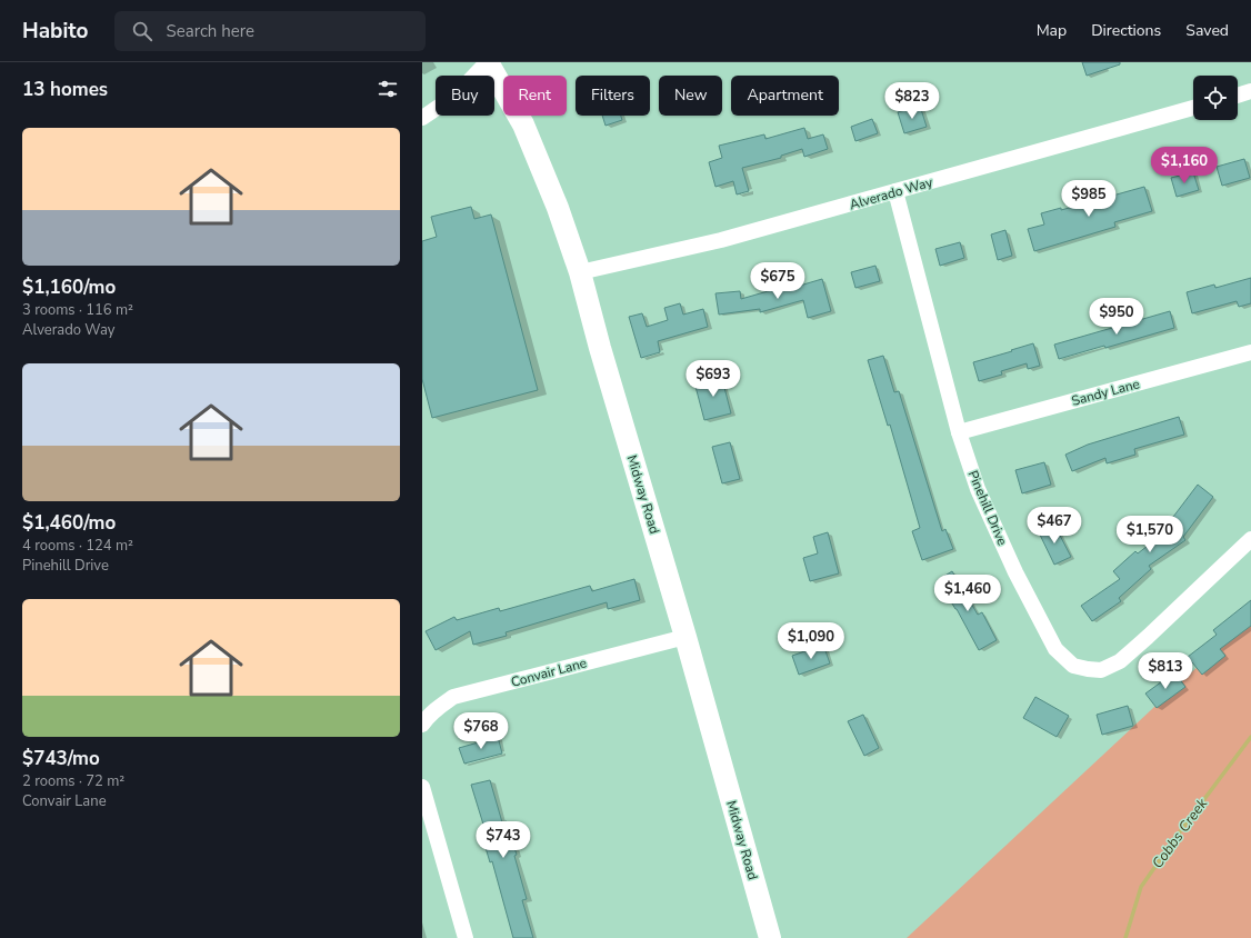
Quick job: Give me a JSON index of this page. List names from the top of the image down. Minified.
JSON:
{"streets":{"street":["Alverado Way","Sandy Lane","Midway Road","Pinehill Drive","Convair Lane"]},"crossings":[["Alverado Way","Midway Road"],["Alverado Way","Pinehill Drive"],["Sandy Lane","Pinehill Drive"],["Midway Road","Convair Lane"]],"water":["Cobbs Creek"],"page":{"header":"Habito","search":"Search here","nav":["Map","Directions","Saved"],"heading":"13 homes","chip":["Buy","Rent","Filters","New","Apartment"],"price":["$823","$1,160","$985","$675","$950","$693","$467","$1,570","$1,460","$1,090","$813","$768","$743"],"list":[{"name":"$1,160/mo","note":"3 rooms · 116 m² · Alverado Way"},{"name":"$1,460/mo","note":"4 rooms · 124 m² · Pinehill Drive"},{"name":"$743/mo","note":"2 rooms · 72 m² · Convair Lane"}]}}
